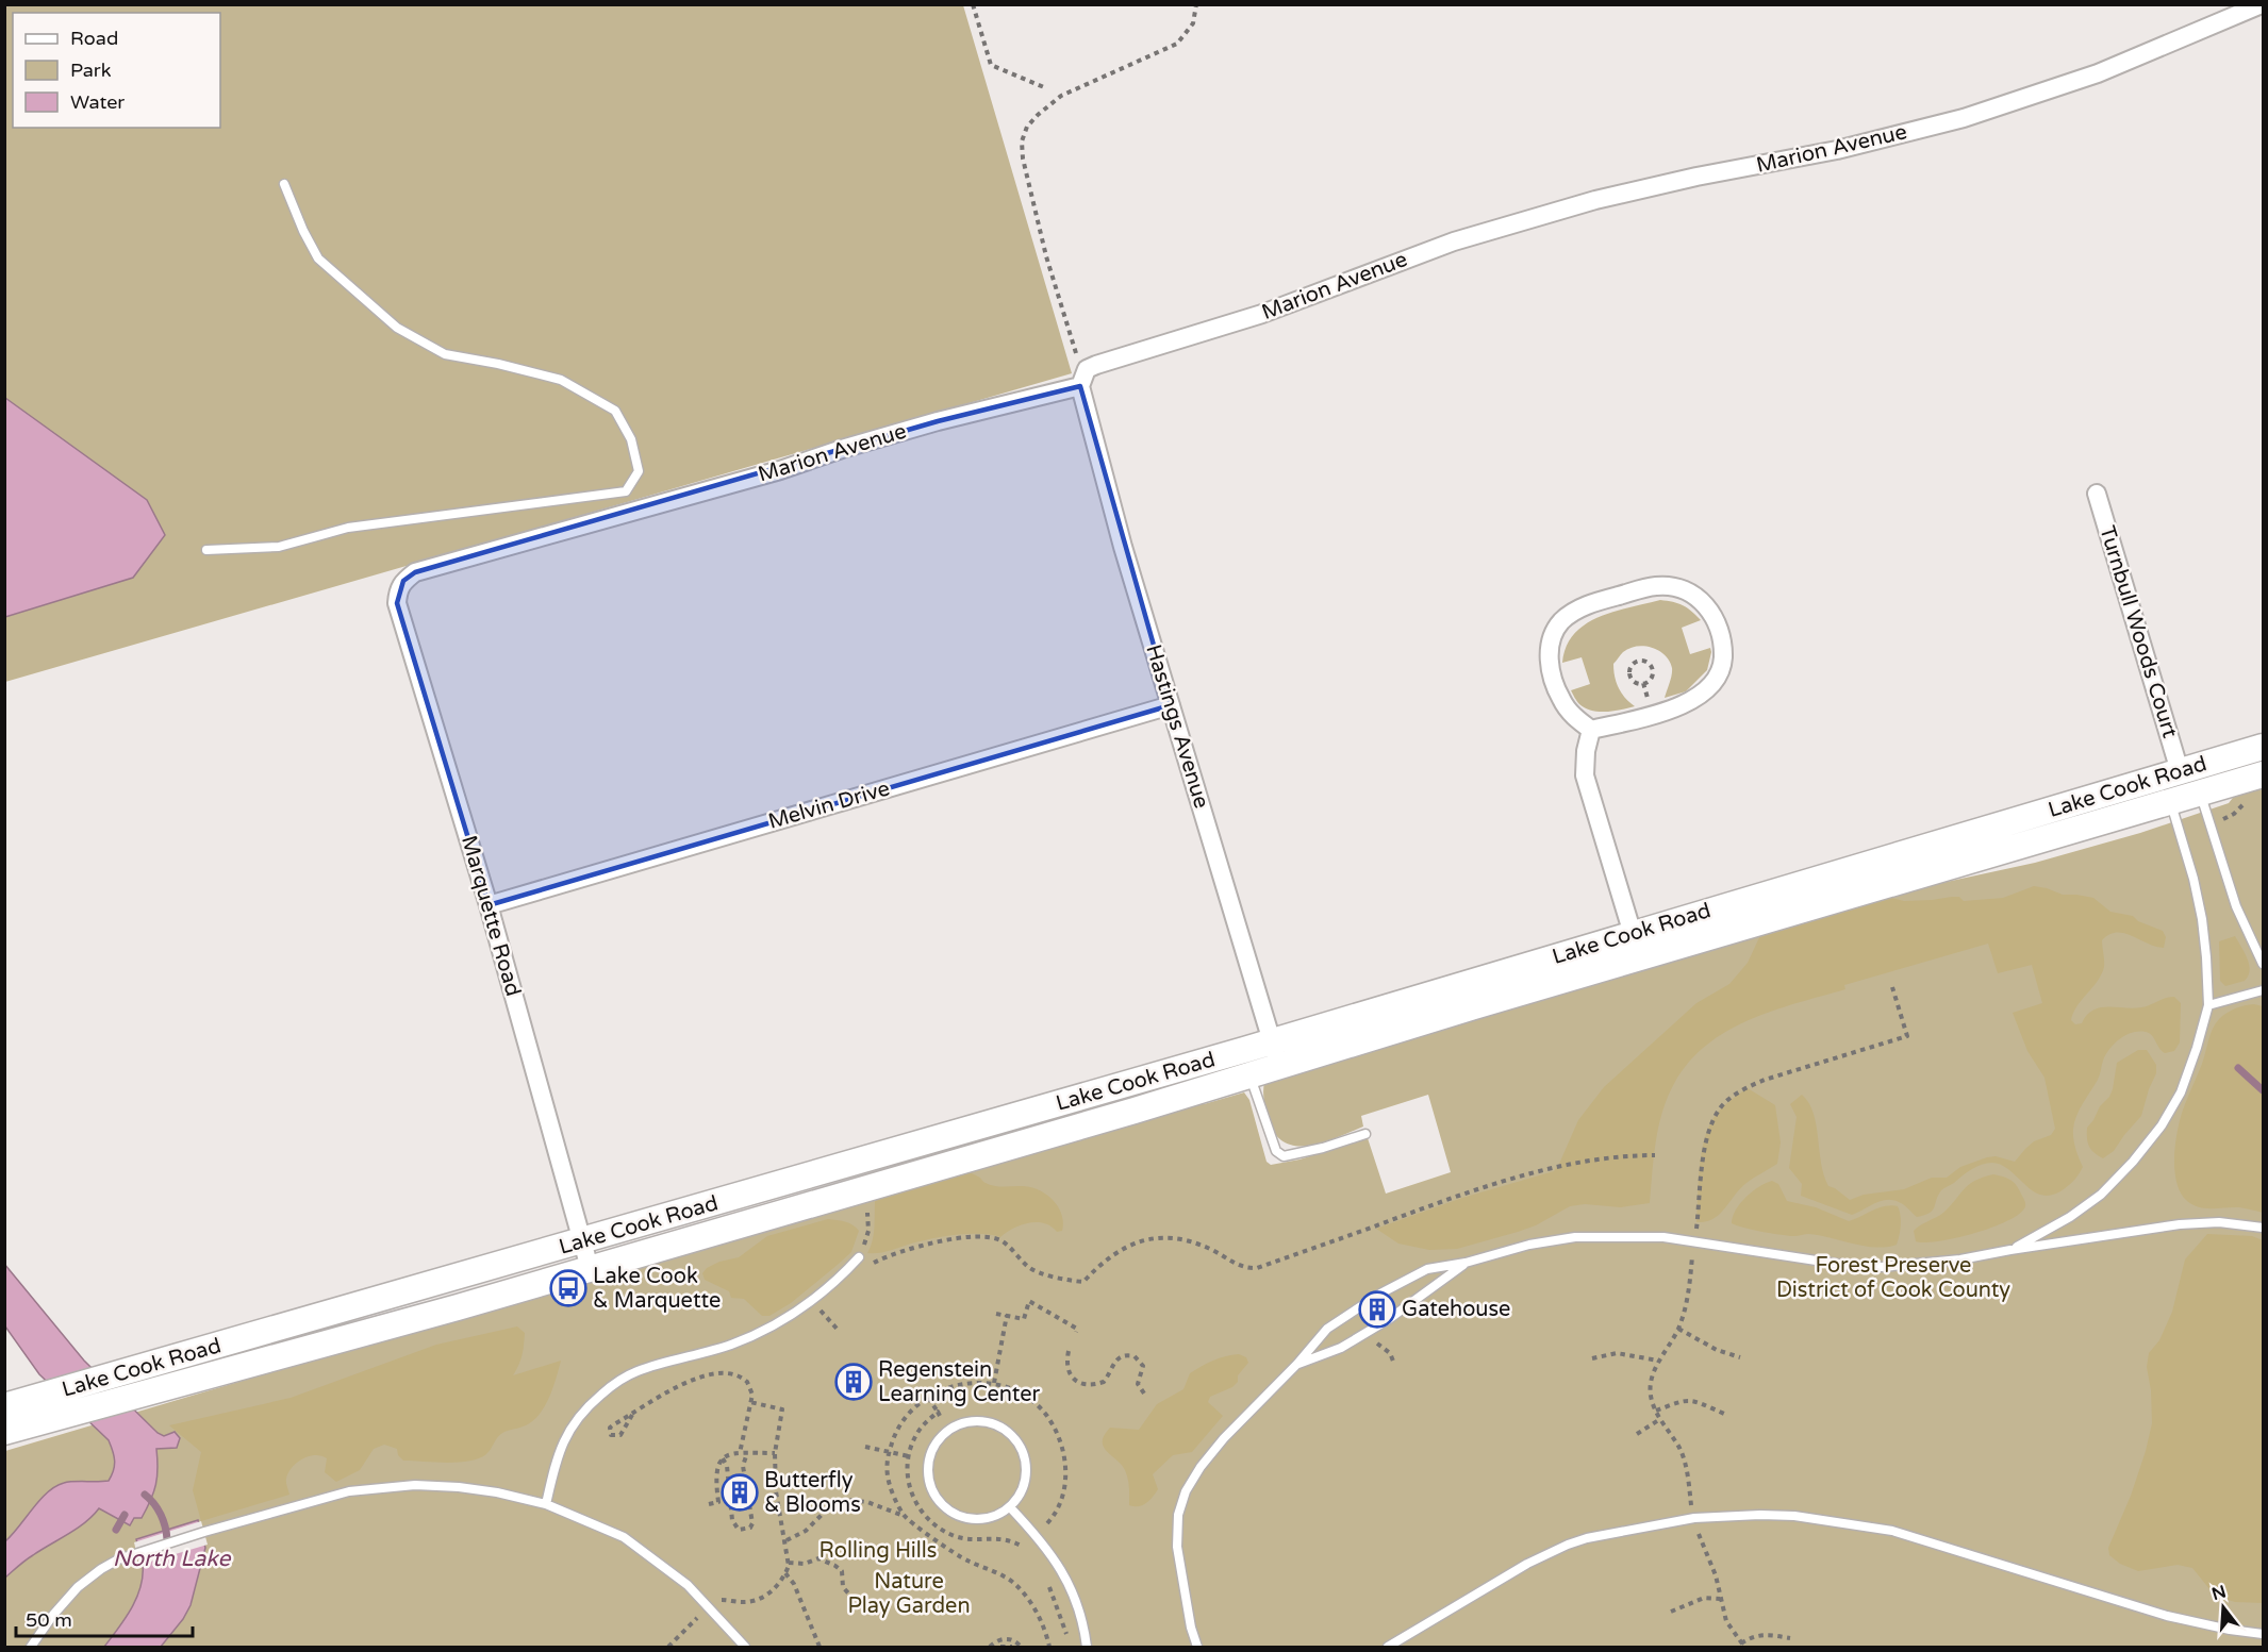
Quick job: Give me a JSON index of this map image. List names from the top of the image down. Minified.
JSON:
{"streets":{"main road":["Lake Cook Road"],"street":["Marion Avenue","Turnbull Woods Court","Hastings Avenue","Melvin Drive","Marquette Road"]},"crossings":[["Marion Avenue","Hastings Avenue"],["Marion Avenue","Marquette Road"],["Turnbull Woods Court","Lake Cook Road"],["Hastings Avenue","Lake Cook Road"],["Hastings Avenue","Melvin Drive"],["Lake Cook Road","Marquette Road"],["Melvin Drive","Marquette Road"]],"water":["North Lake"],"parks":["Forest Preserve District of Cook County","Rolling Hills","Nature Play Garden"],"places":{"bus stop":["Lake Cook & Marquette"],"building":["Gatehouse","Regenstein Learning Center","Butterfly & Blooms"]},"legend":["Road","Park","Water"],"scale_bar":"50 m","north":"top"}
